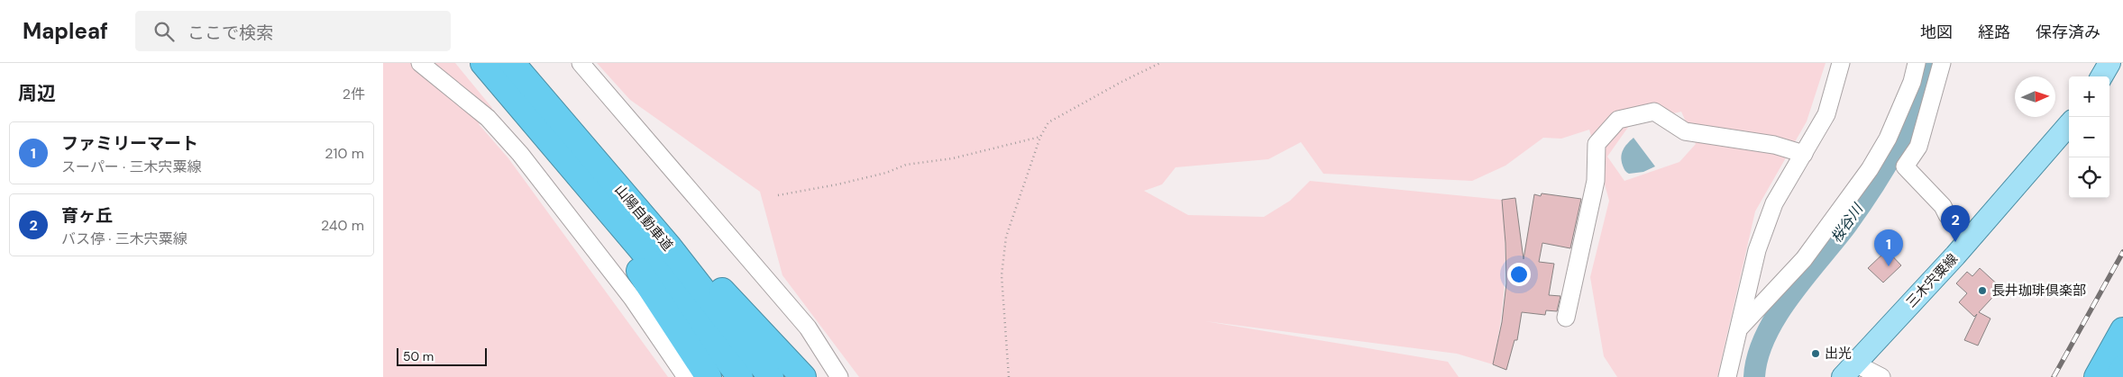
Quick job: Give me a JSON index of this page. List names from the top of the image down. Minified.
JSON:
{"streets":{"highway":["山陽自動車道"],"main road":["三木宍粟線"]},"water":["桜谷川"],"places":["長井珈琲倶楽部","出光"],"scale_bar":"50 m","north":"right","page":{"header":"Mapleaf","search":"ここで検索","nav":["地図","経路","保存済み"],"heading":["周辺","2件"],"map_buttons":["+","−"],"list":[{"mark":"1","name":"ファミリーマート","note":"スーパー · 三木宍粟線","value":"210 m"},{"mark":"2","name":"育ヶ丘","note":"バス停 · 三木宍粟線","value":"240 m"}],"pins":["2","1"],"scale":"50 m"}}
